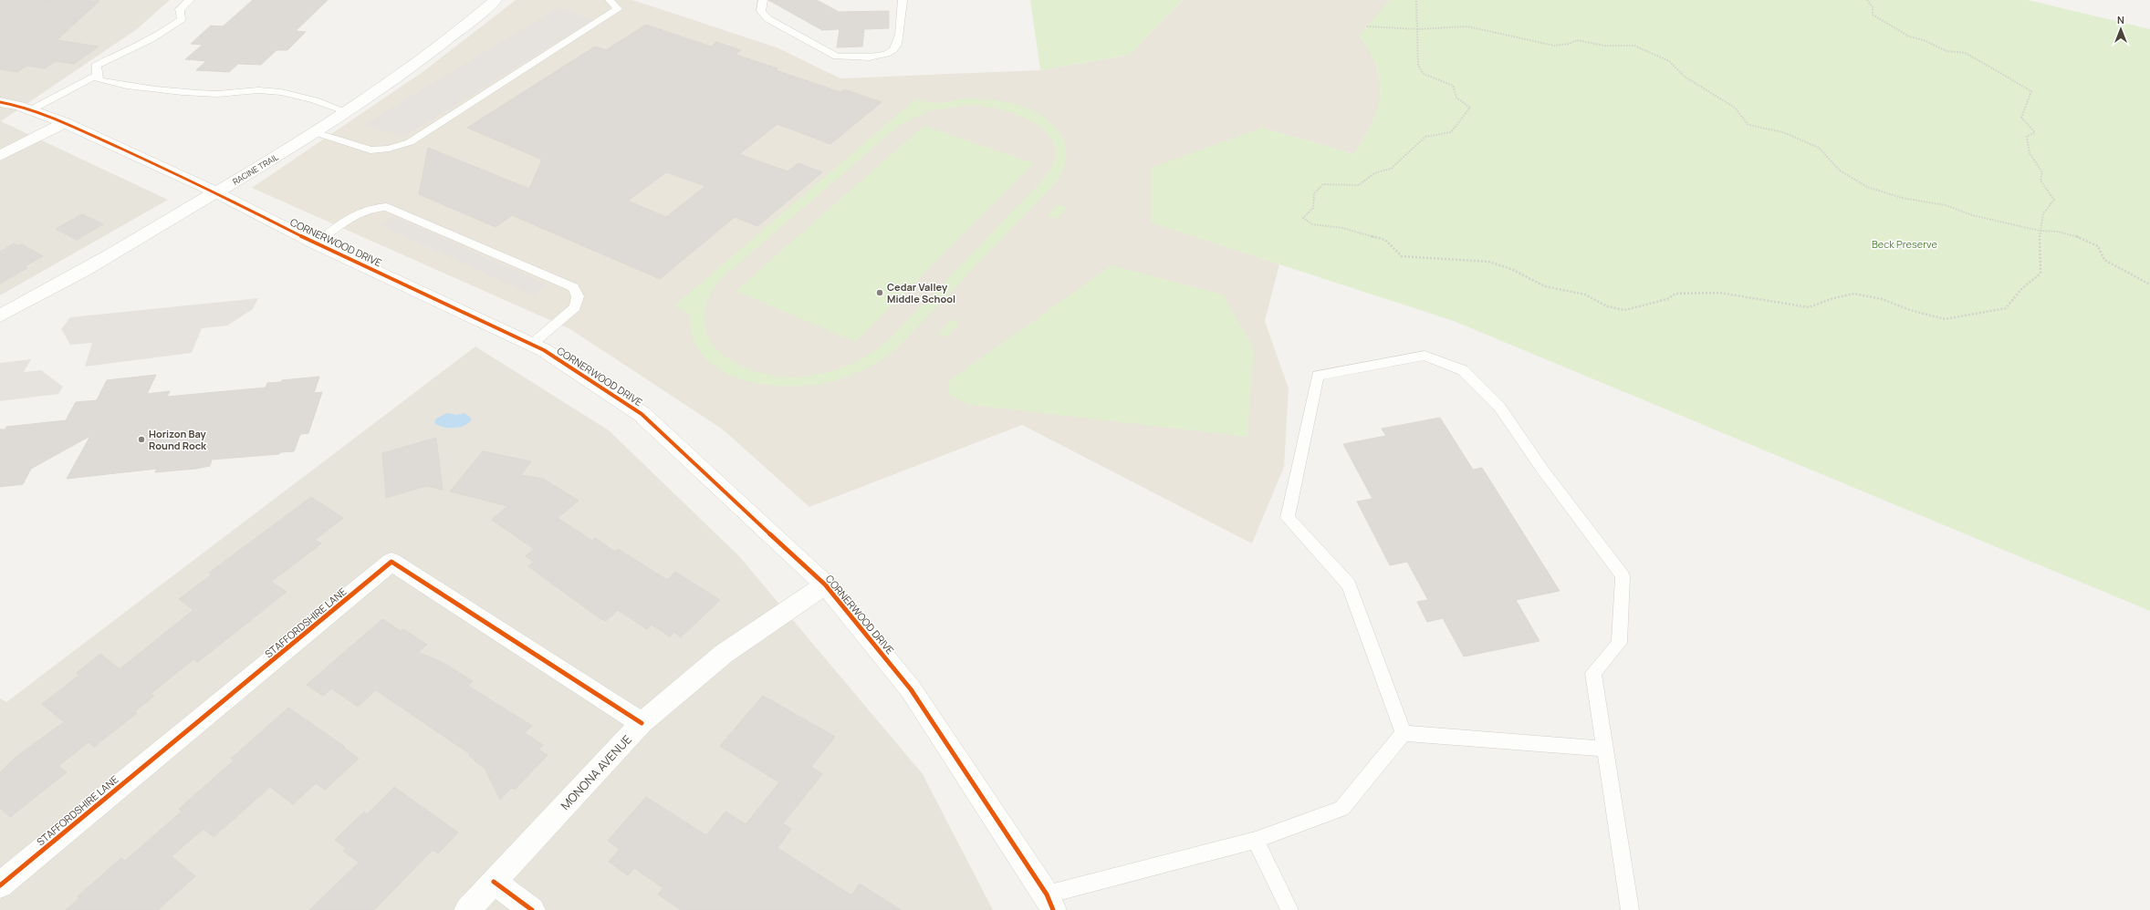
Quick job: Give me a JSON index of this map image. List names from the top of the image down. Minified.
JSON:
{"streets":{"street":["RACINE TRAIL","CORNERWOOD DRIVE","STAFFORDSHIRE LANE","MONONA AVENUE"]},"crossings":[["RACINE TRAIL","CORNERWOOD DRIVE"],["CORNERWOOD DRIVE","MONONA AVENUE"],["STAFFORDSHIRE LANE","MONONA AVENUE"]],"parks":["Beck Preserve"],"places":["Cedar Valley Middle School","Horizon Bay Round Rock"],"north":"top"}
